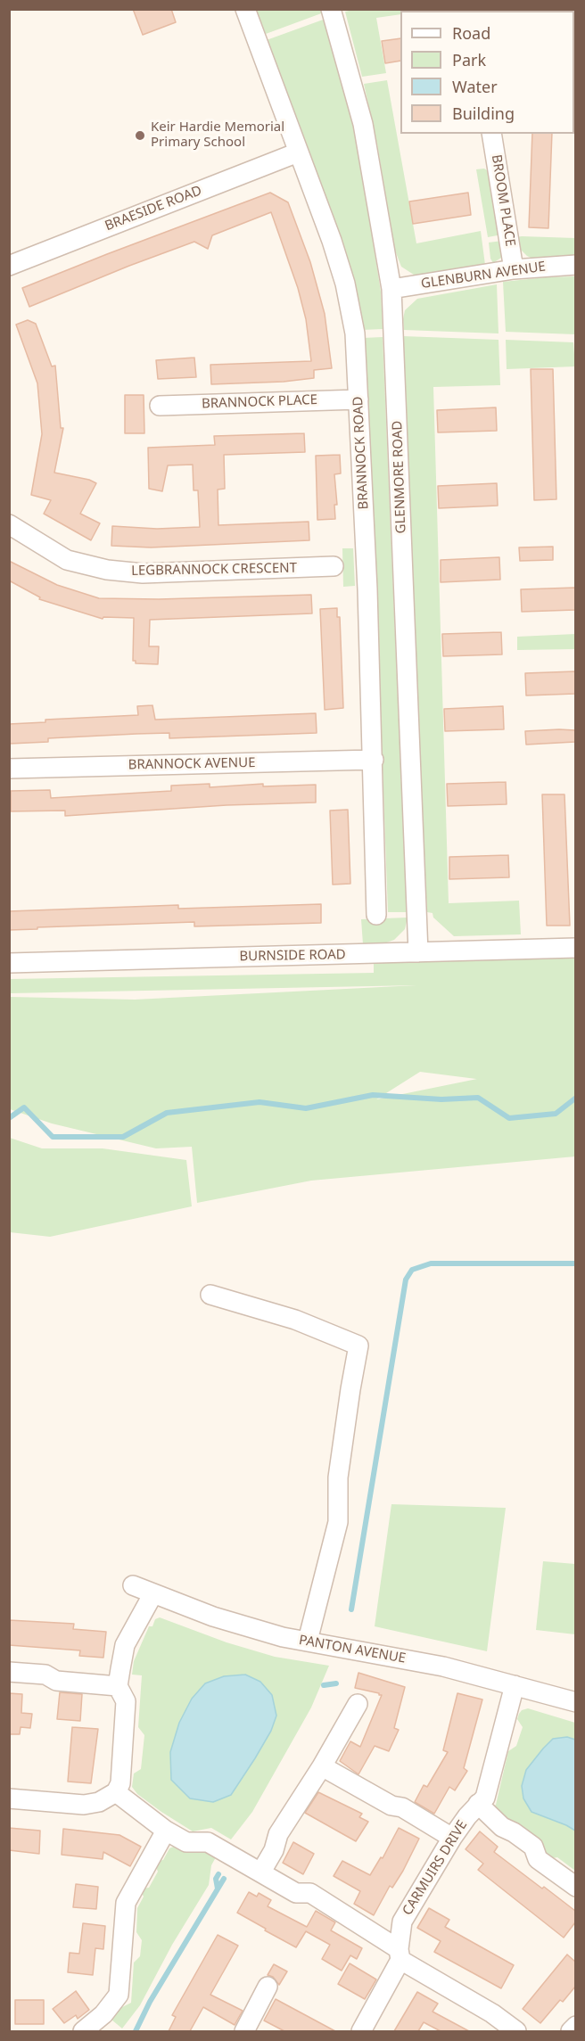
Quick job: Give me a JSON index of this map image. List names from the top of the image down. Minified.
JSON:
{"streets":{"street":["BROOM PLACE","BRAESIDE ROAD","GLENBURN AVENUE","BRANNOCK PLACE","BRANNOCK ROAD","GLENMORE ROAD","LEGBRANNOCK CRESCENT","BRANNOCK AVENUE","BURNSIDE ROAD","PANTON AVENUE","CARMUIRS DRIVE"]},"crossings":[["BROOM PLACE","GLENBURN AVENUE"],["BRAESIDE ROAD","BRANNOCK ROAD"],["GLENBURN AVENUE","GLENMORE ROAD"],["BRANNOCK PLACE","BRANNOCK ROAD"],["BRANNOCK ROAD","BRANNOCK AVENUE"],["GLENMORE ROAD","BURNSIDE ROAD"],["PANTON AVENUE","CARMUIRS DRIVE"]],"places":["Keir Hardie Memorial Primary School"],"legend":["Road","Park","Water","Building"]}
